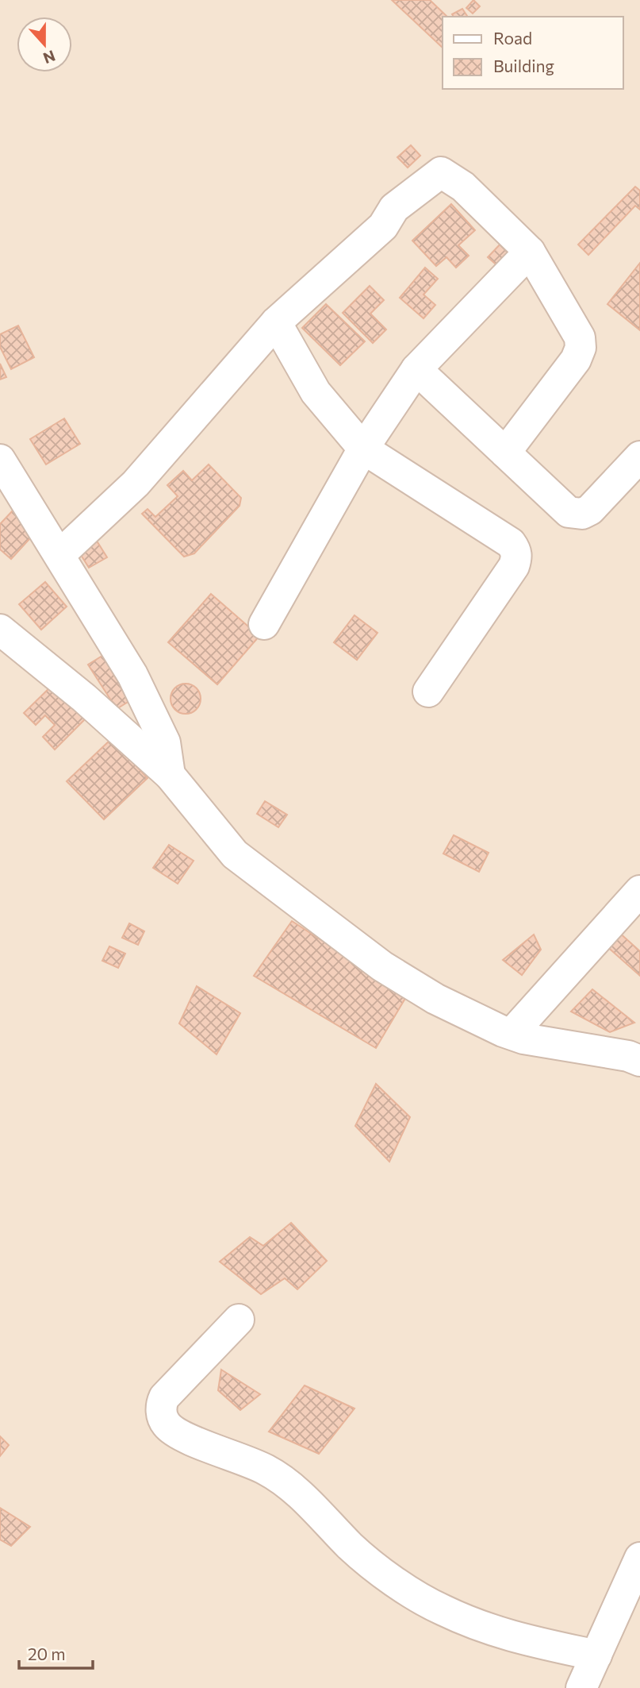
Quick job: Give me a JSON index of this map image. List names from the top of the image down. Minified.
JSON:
{"legend":["Road","Building"],"scale_bar":"20 m","north":"bottom"}
